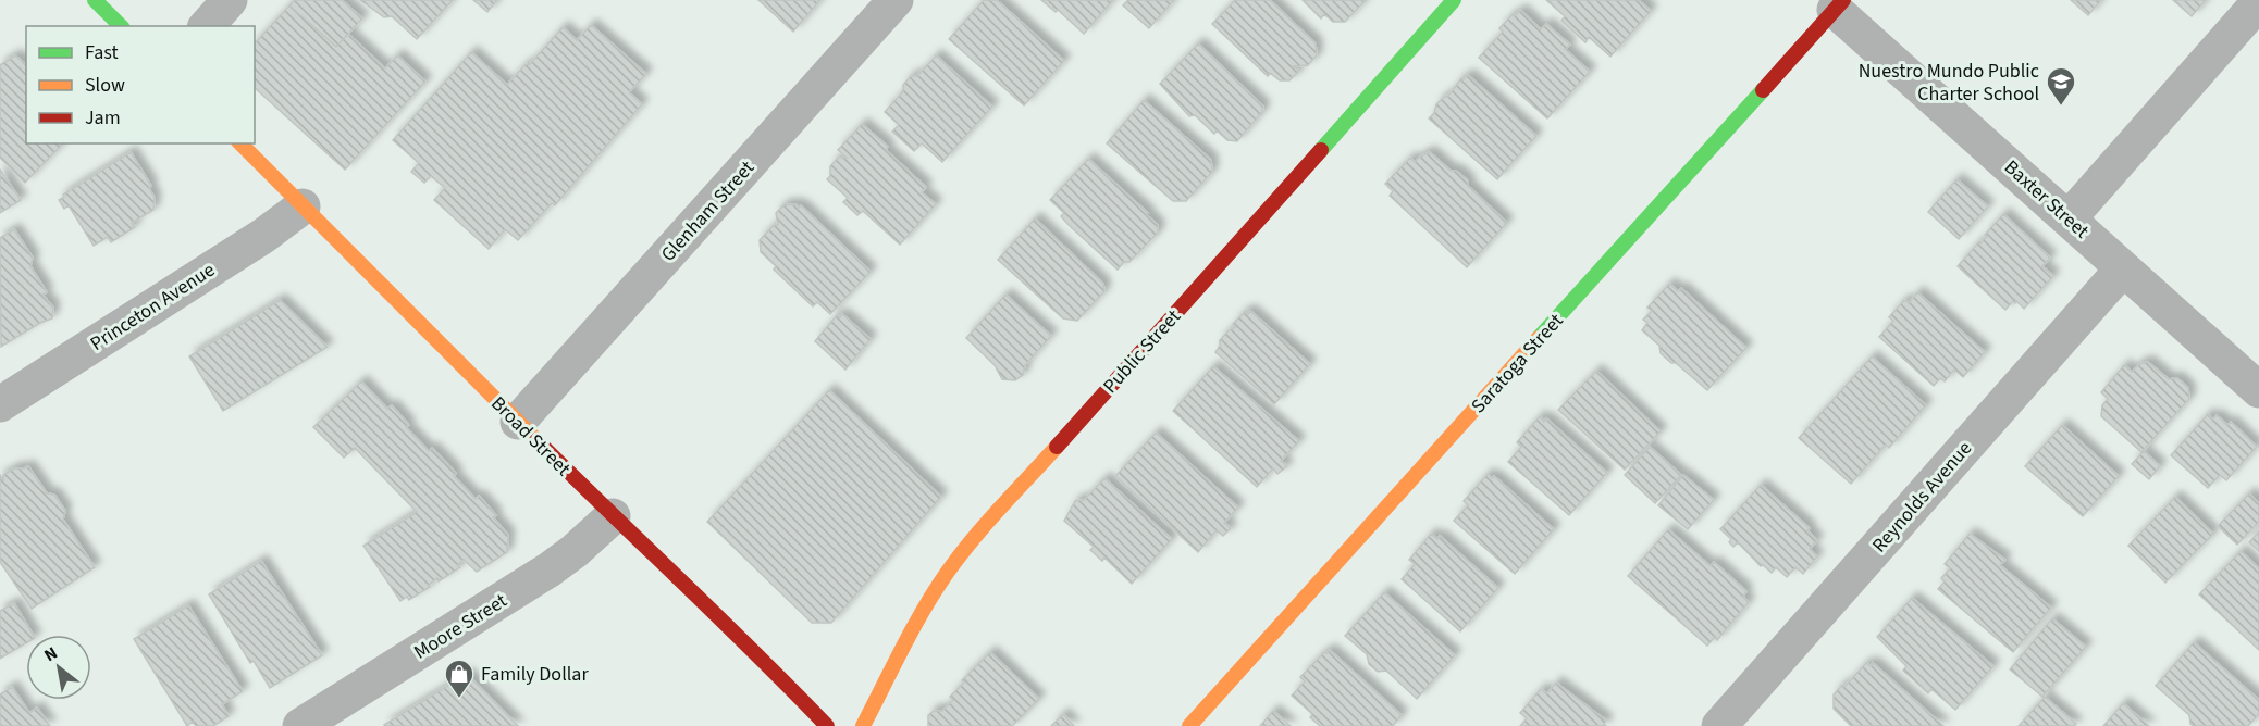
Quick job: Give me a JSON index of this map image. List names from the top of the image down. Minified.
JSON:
{"streets":{"main road":["Public Street","Saratoga Street","Broad Street"],"street":["Baxter Street","Glenham Street","Princeton Avenue","Reynolds Avenue","Moore Street"]},"crossings":[["Baxter Street","Saratoga Street"],["Baxter Street","Reynolds Avenue"],["Glenham Street","Broad Street"],["Princeton Avenue","Broad Street"],["Broad Street","Moore Street"]],"places":{"school or university":["Nuestro Mundo Public Charter School"],"shop":["Family Dollar"]},"legend":["Fast","Slow","Jam"],"north":"top left"}
